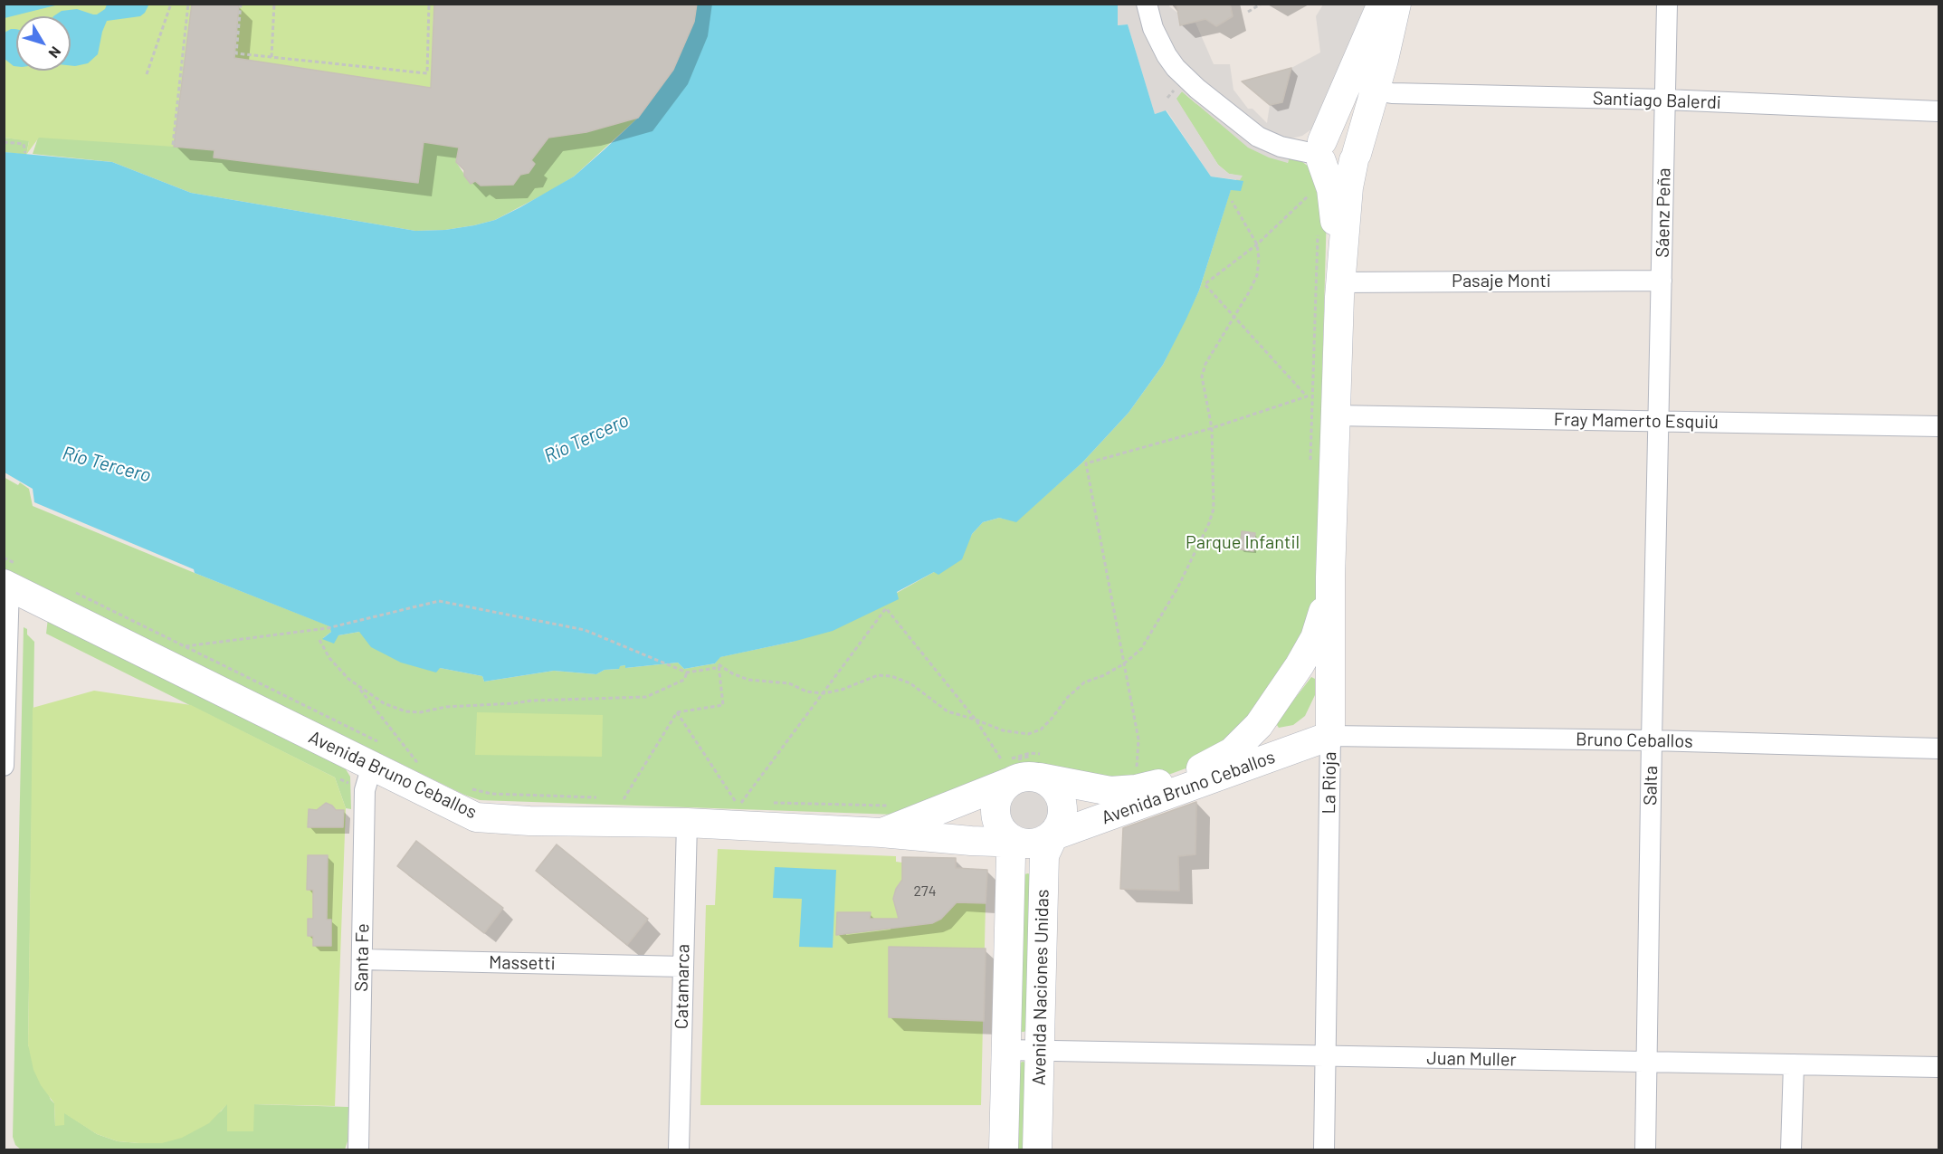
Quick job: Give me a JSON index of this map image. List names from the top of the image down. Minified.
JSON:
{"streets":{"main road":["Avenida Bruno Ceballos","La Rioja","Avenida Naciones Unidas"],"street":["Santiago Balerdi","Sáenz Peña","Pasaje Monti","Fray Mamerto Esquiú","Bruno Ceballos","Salta","Santa Fe","Massetti","Catamarca","Juan Muller"]},"crossings":[["Santiago Balerdi","Sáenz Peña"],["Sáenz Peña","Pasaje Monti"],["Sáenz Peña","Fray Mamerto Esquiú"],["Sáenz Peña","Salta"],["Pasaje Monti","La Rioja"],["Fray Mamerto Esquiú","La Rioja"],["Fray Mamerto Esquiú","Salta"],["Bruno Ceballos","Avenida Bruno Ceballos"],["Bruno Ceballos","La Rioja"],["Bruno Ceballos","Salta"],["Avenida Bruno Ceballos","La Rioja"],["Avenida Bruno Ceballos","Santa Fe"],["Avenida Bruno Ceballos","Catamarca"],["Avenida Bruno Ceballos","Avenida Naciones Unidas"],["La Rioja","Juan Muller"],["Salta","Juan Muller"],["Santa Fe","Massetti"],["Massetti","Catamarca"],["Avenida Naciones Unidas","Juan Muller"]],"water":["Río Tercero"],"parks":["Parque Infantil"],"house_numbers":["274"],"north":"bottom right"}
